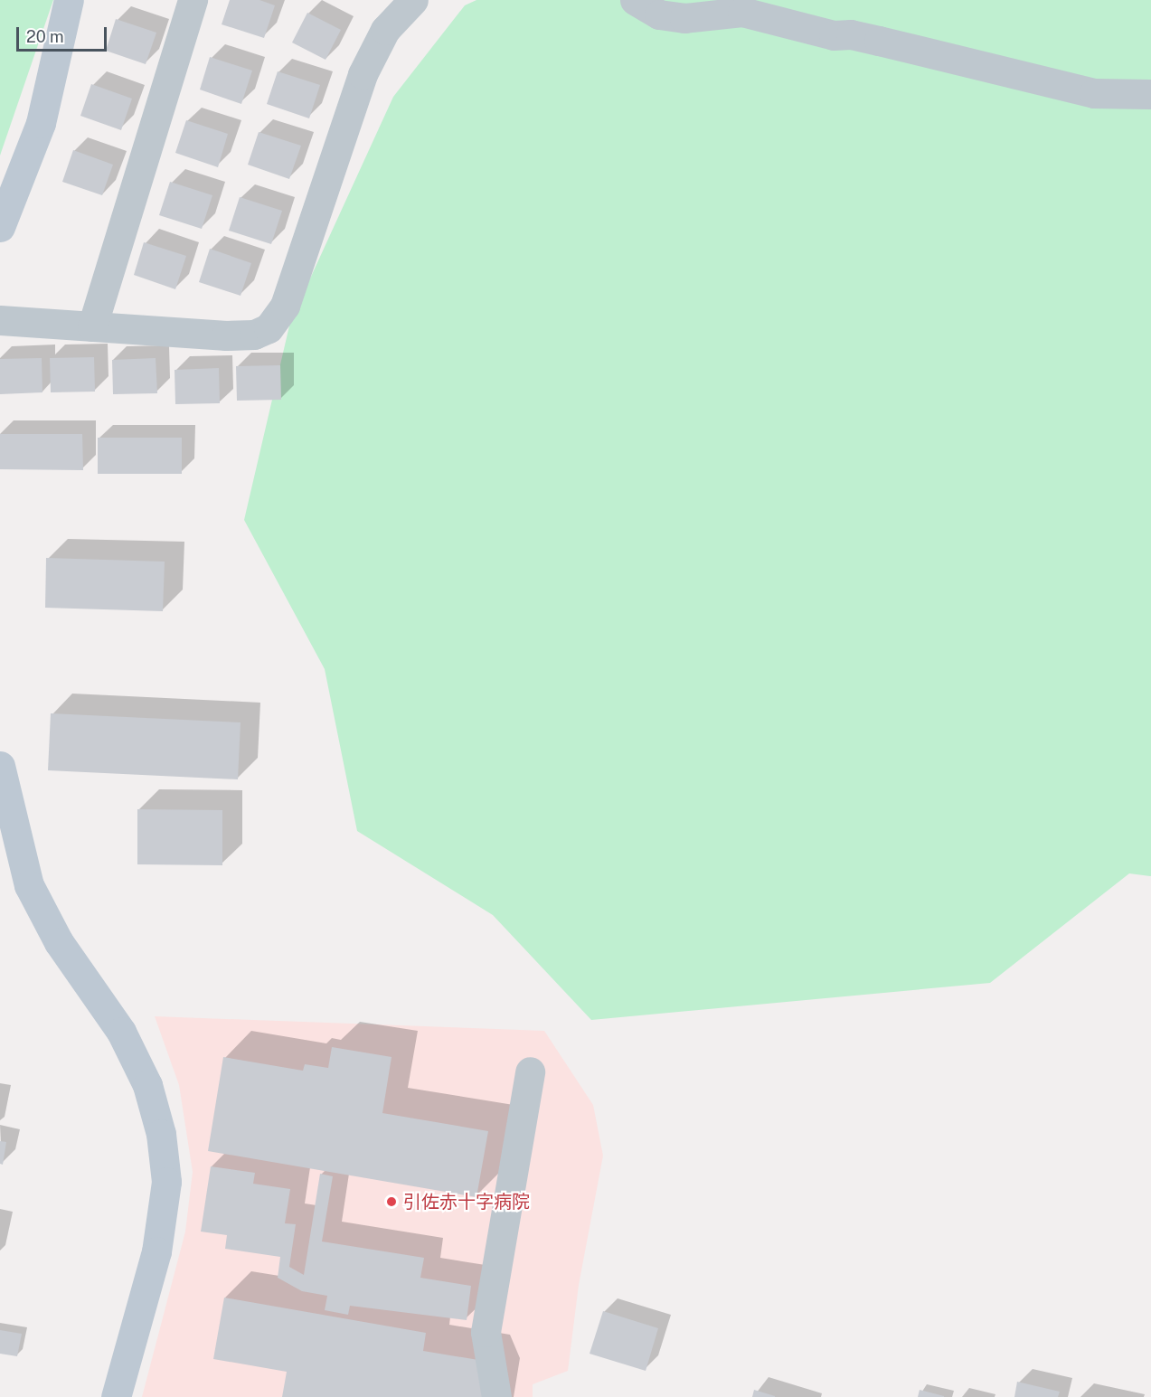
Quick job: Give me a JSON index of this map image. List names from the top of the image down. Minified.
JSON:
{"places":["引佐赤十字病院"],"scale_bar":"20 m"}
